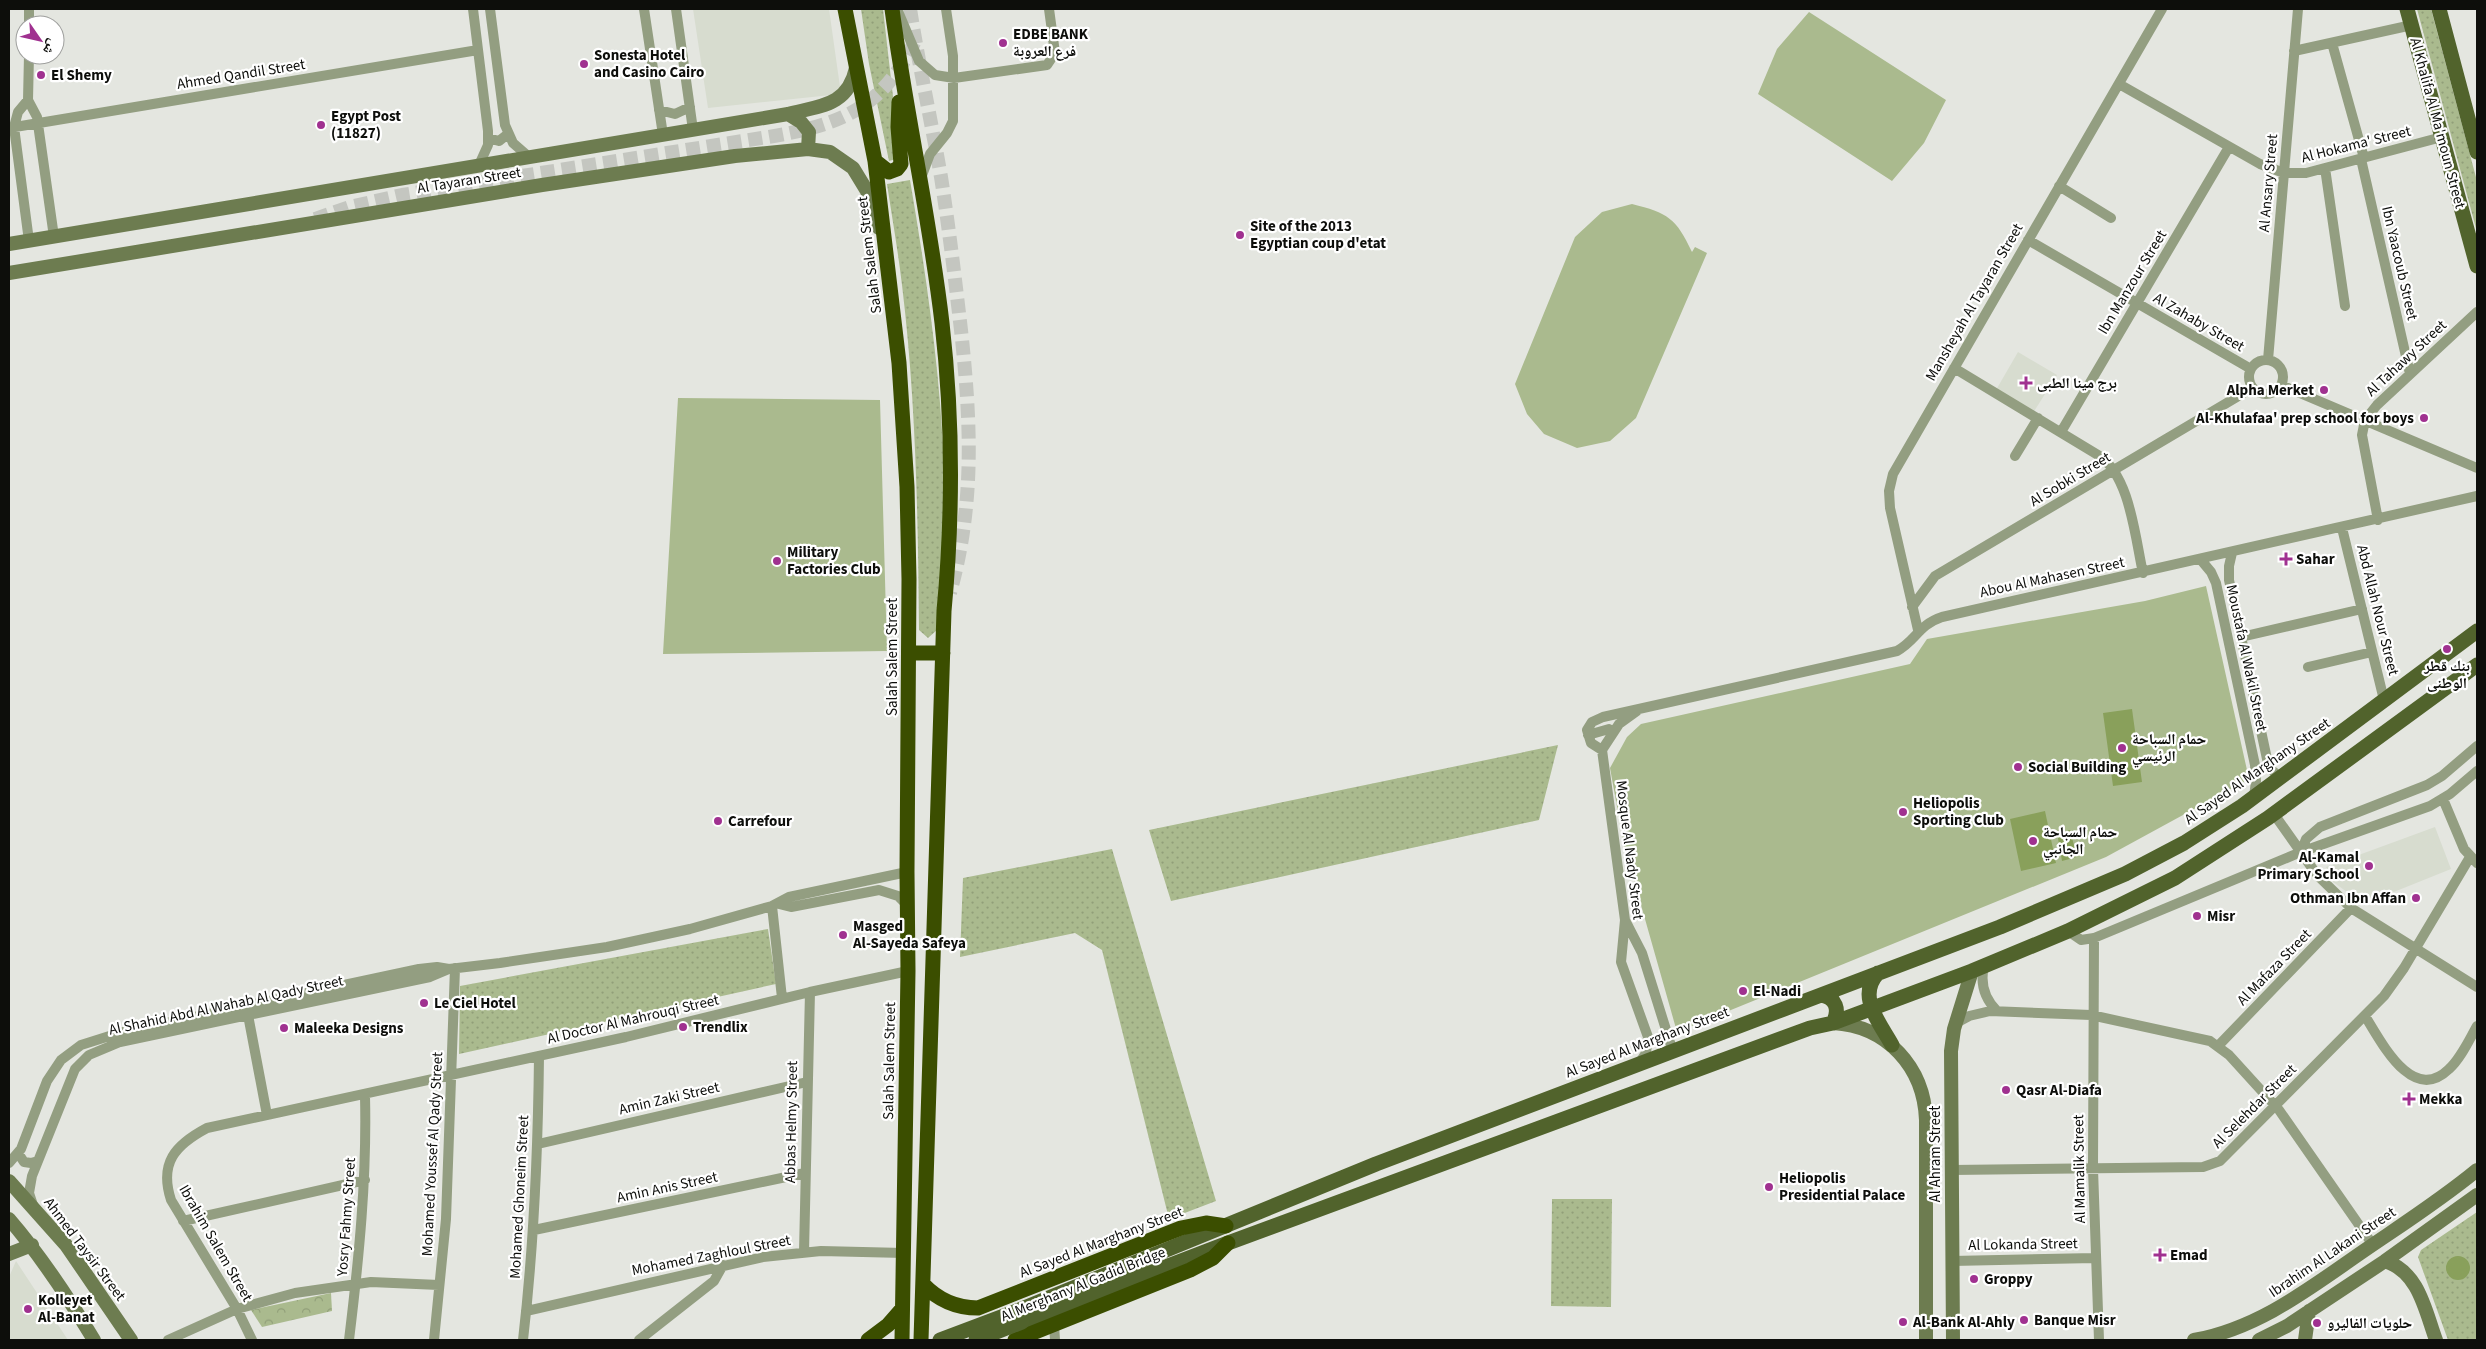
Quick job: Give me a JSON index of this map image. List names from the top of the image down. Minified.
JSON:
{"streets":{"highway":["Salah Salem Street","Al Sayed Al Marghany Street"],"main road":["Al Khalifa Al Ma'moun Street","Al Tayaran Street","Al Ahram Street","Ahmed Taysir Street","Ibrahim Al Lakani Street","Al Merghany Al Gadid Bridge"],"street":["Ahmed Qandil Street","Al Hokama' Street","Al Ansary Street","Ibn Yaacoub Street","Ibn Manzour Street","Mansheyah Al Tayaran Street","Al Zahaby Street","Al Tahawy Street","Al Sobki Street","Abou Al Mahasen Street","Abd Allah Nour Street","Moustafa Al Wakil Street","Mosque Al Nady Street","Al Mafaza Street","Al Shahid Abd Al Wahab Al Qady Street","Al Doctor Al Mahrouqi Street","Amin Zaki Street","Al Selehdar Street","Abbas Helmy Street","Mohamed Youssef Al Qady Street","Al Mamalik Street","Amin Anis Street","Mohamed Ghoneim Street","Yosry Fahmy Street","Ibrahim Salem Street","Al Lokanda Street","Mohamed Zaghloul Street"]},"crossings":[["Al Khalifa Al Ma'moun Street","Al Hokama' Street"],["Al Hokama' Street","Al Ansary Street"],["Al Hokama' Street","Ibn Yaacoub Street"],["Al Hokama' Street","Ibn Manzour Street"],["Al Hokama' Street","Mansheyah Al Tayaran Street"],["Al Tayaran Street","Salah Salem Street"],["Al Ansary Street","Al Zahaby Street"],["Al Ansary Street","Al Sobki Street"],["Salah Salem Street","Al Shahid Abd Al Wahab Al Qady Street"],["Salah Salem Street","Al Doctor Al Mahrouqi Street"],["Salah Salem Street","Mohamed Zaghloul Street"],["Ibn Yaacoub Street","Al Tahawy Street"],["Ibn Manzour Street","Al Zahaby Street"],["Mansheyah Al Tayaran Street","Al Zahaby Street"],["Mansheyah Al Tayaran Street","Al Sobki Street"],["Mansheyah Al Tayaran Street","Abou Al Mahasen Street"],["Al Zahaby Street","Al Sobki Street"],["Abou Al Mahasen Street","Abd Allah Nour Street"],["Abou Al Mahasen Street","Moustafa Al Wakil Street"],["Abou Al Mahasen Street","Mosque Al Nady Street"],["Abd Allah Nour Street","Al Sayed Al Marghany Street"],["Moustafa Al Wakil Street","Al Sayed Al Marghany Street"],["Al Sayed Al Marghany Street","Mosque Al Nady Street"],["Al Sayed Al Marghany Street","Al Merghany Al Gadid Bridge"],["Al Shahid Abd Al Wahab Al Qady Street","Mohamed Youssef Al Qady Street"],["Al Shahid Abd Al Wahab Al Qady Street","Ahmed Taysir Street"],["Al Doctor Al Mahrouqi Street","Abbas Helmy Street"],["Al Doctor Al Mahrouqi Street","Mohamed Youssef Al Qady Street"],["Al Doctor Al Mahrouqi Street","Mohamed Ghoneim Street"],["Al Doctor Al Mahrouqi Street","Yosry Fahmy Street"],["Al Doctor Al Mahrouqi Street","Ibrahim Salem Street"],["Amin Zaki Street","Abbas Helmy Street"],["Amin Zaki Street","Mohamed Ghoneim Street"],["Al Selehdar Street","Al Ahram Street"],["Al Selehdar Street","Al Mamalik Street"],["Abbas Helmy Street","Amin Anis Street"],["Abbas Helmy Street","Mohamed Zaghloul Street"],["Al Ahram Street","Al Lokanda Street"],["Al Mamalik Street","Al Lokanda Street"],["Amin Anis Street","Mohamed Ghoneim Street"],["Mohamed Ghoneim Street","Mohamed Zaghloul Street"],["Yosry Fahmy Street","Ibrahim Salem Street"]],"places":{"other":["EDBE BANK فرع العروبة","Sonesta Hotel and Casino Cairo","El Shemy","Egypt Post (11827)","Site of the 2013 Egyptian coup d'etat","Alpha Merket","Al-Khulafaa' prep school for boys","Military Factories Club","بنك قطر الوطنى","حمام السباحة الرئيسي","Social Building","Heliopolis Sporting Club","Carrefour","حمام السباحة الجانبي","Al-Kamal Primary School","Othman Ibn Affan","Misr","Masged Al-Sayeda Safeya","El-Nadi","Le Ciel Hotel","Trendlix","Maleeka Designs","Qasr Al-Diafa","Heliopolis Presidential Palace","Groppy","Kolleyet Al-Banat","Banque Misr","Al-Bank Al-Ahly","حلويات الفاليرو"],"health":["برج مينا الطبى","Sahar","Mekka","Emad"]},"north":"bottom right"}
